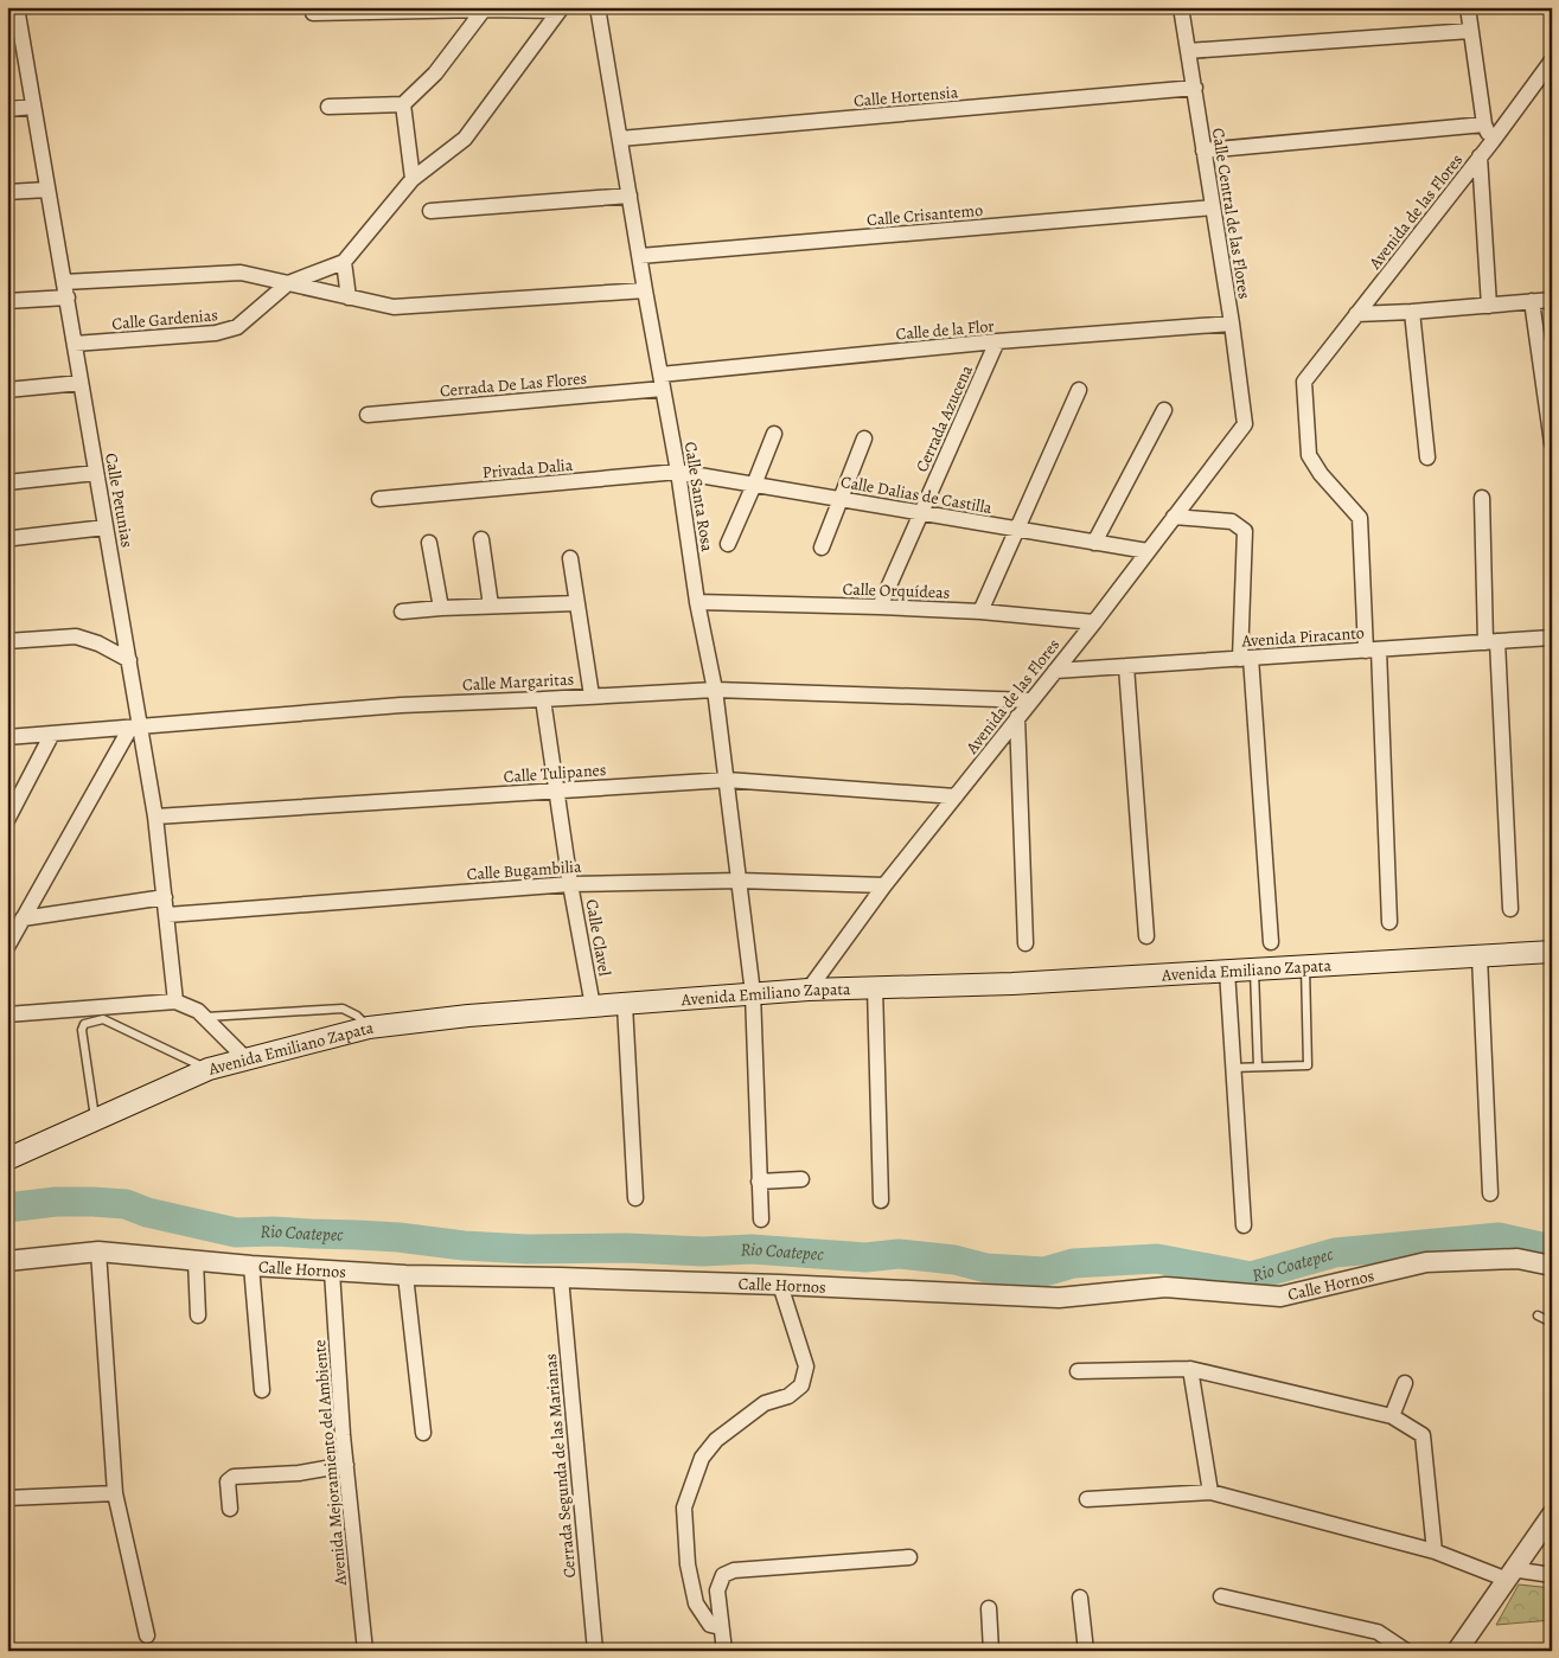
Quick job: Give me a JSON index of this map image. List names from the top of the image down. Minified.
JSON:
{"streets":{"main road":["Avenida Emiliano Zapata"],"street":["Calle Hortensia","Avenida de las Flores","Calle Central de las Flores","Calle Crisantemo","Calle Gardenias","Calle de la Flor","Cerrada De Las Flores","Cerrada Azucena","Privada Dalia","Calle Dalias de Castilla","Calle Santa Rosa","Calle Petunias","Calle Orquídeas","Avenida Piracanto","Calle Margaritas","Calle Tulipanes","Calle Bugambilia","Calle Clavel","Calle Hornos","Avenida Mejoramiento del Ambiente","Cerrada Segunda de las Marianas"]},"crossings":[["Calle Hortensia","Calle Central de las Flores"],["Calle Hortensia","Calle Santa Rosa"],["Avenida de las Flores","Calle Central de las Flores"],["Avenida de las Flores","Calle Dalias de Castilla"],["Avenida de las Flores","Calle Orquídeas"],["Avenida de las Flores","Avenida Piracanto"],["Avenida de las Flores","Calle Margaritas"],["Avenida de las Flores","Calle Tulipanes"],["Avenida de las Flores","Calle Bugambilia"],["Avenida de las Flores","Avenida Emiliano Zapata"],["Calle Central de las Flores","Calle Crisantemo"],["Calle Central de las Flores","Calle de la Flor"],["Calle Crisantemo","Calle Santa Rosa"],["Calle Gardenias","Calle Petunias"],["Calle de la Flor","Cerrada De Las Flores"],["Calle de la Flor","Cerrada Azucena"],["Calle de la Flor","Calle Santa Rosa"],["Cerrada De Las Flores","Calle Santa Rosa"],["Cerrada Azucena","Calle Dalias de Castilla"],["Cerrada Azucena","Calle Orquídeas"],["Privada Dalia","Calle Dalias de Castilla"],["Privada Dalia","Calle Santa Rosa"],["Calle Dalias de Castilla","Calle Santa Rosa"],["Calle Santa Rosa","Calle Orquídeas"],["Calle Santa Rosa","Calle Margaritas"],["Calle Santa Rosa","Calle Tulipanes"],["Calle Santa Rosa","Calle Bugambilia"],["Calle Santa Rosa","Avenida Emiliano Zapata"],["Calle Petunias","Calle Margaritas"],["Calle Petunias","Calle Tulipanes"],["Calle Petunias","Calle Bugambilia"],["Calle Margaritas","Calle Clavel"],["Calle Tulipanes","Calle Clavel"],["Calle Bugambilia","Calle Clavel"],["Calle Clavel","Avenida Emiliano Zapata"],["Calle Hornos","Avenida Mejoramiento del Ambiente"],["Calle Hornos","Cerrada Segunda de las Marianas"]],"water":["Rio Coatepec"]}
